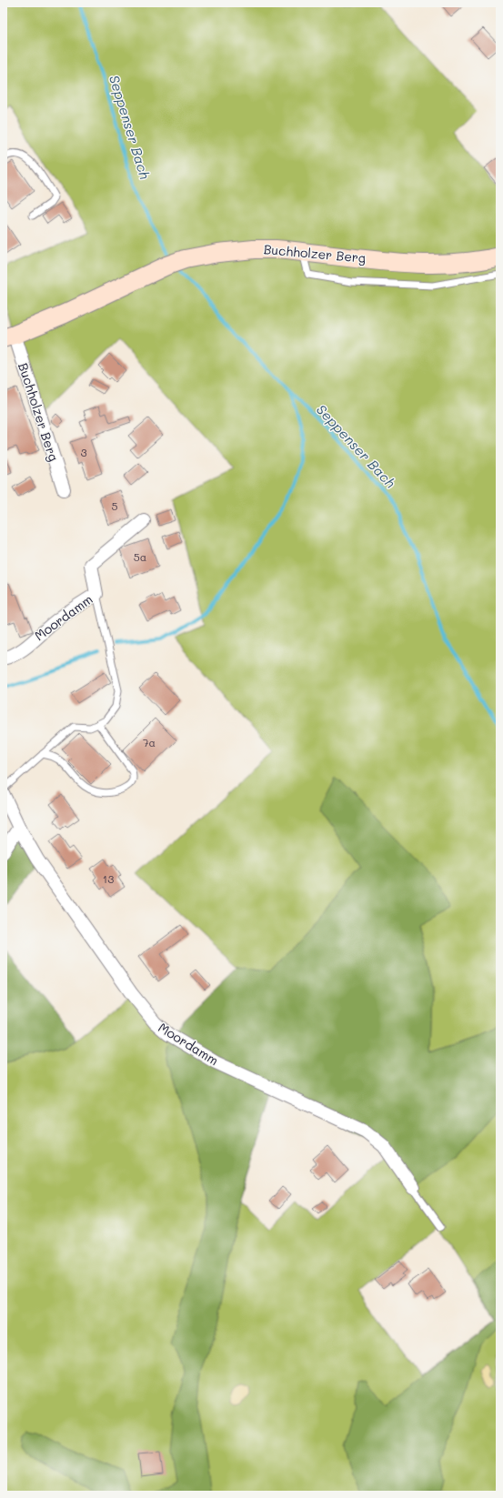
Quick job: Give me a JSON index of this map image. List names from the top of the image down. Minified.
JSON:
{"streets":{"main road":["Buchholzer Berg"],"street":["Moordamm"]},"water":["Seppenser Bach"],"house_numbers":["3","5","5a","7a","13"]}
